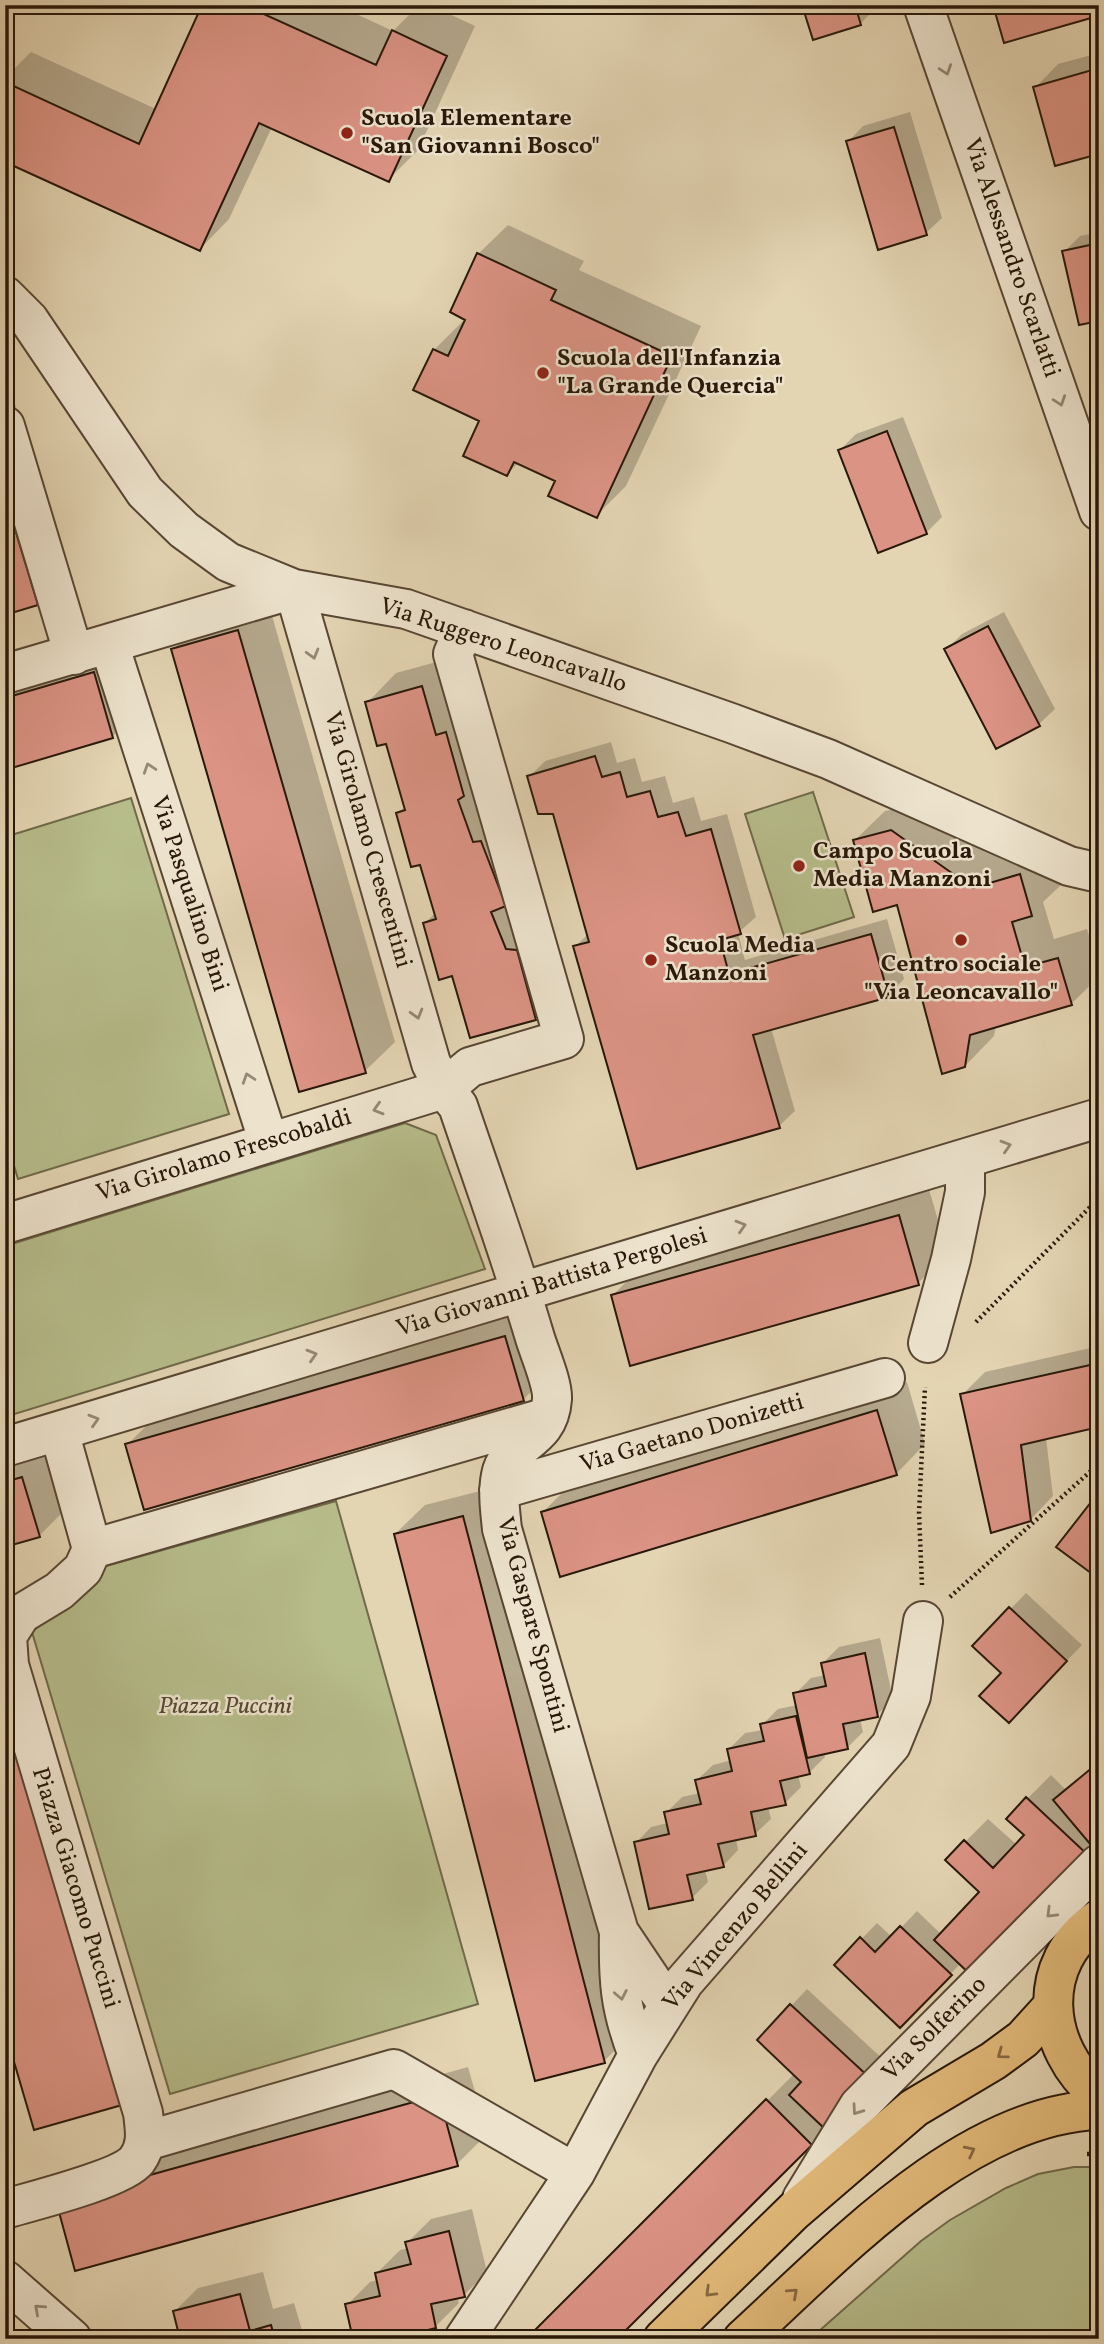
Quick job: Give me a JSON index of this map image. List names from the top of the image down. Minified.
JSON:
{"streets":{"main road":["Via Solferino"],"street":["Via Alessandro Scarlatti","Via Ruggero Leoncavallo","Via Girolamo Crescentini","Via Pasqualino Bini","Via Girolamo Frescobaldi","Via Giovanni Battista Pergolesi","Via Gaetano Donizetti","Via Gaspare Spontini","Piazza Giacomo Puccini","Via Vincenzo Bellini"]},"crossings":[["Via Ruggero Leoncavallo","Via Girolamo Crescentini"],["Via Ruggero Leoncavallo","Via Girolamo Frescobaldi"],["Via Girolamo Crescentini","Via Girolamo Frescobaldi"],["Via Pasqualino Bini","Via Girolamo Frescobaldi"],["Via Gaetano Donizetti","Via Gaspare Spontini"],["Via Gaspare Spontini","Via Vincenzo Bellini"]],"one_way":["Via Alessandro Scarlatti","Via Girolamo Crescentini","Via Pasqualino Bini","Via Solferino"],"parks":["Piazza Puccini"],"places":["Scuola Elementare \"San Giovanni Bosco\"","Scuola dell'Infanzia \"La Grande Quercia\"","Campo Scuola Media Manzoni","Centro sociale \"Via Leoncavallo\"","Scuola Media Manzoni"]}
